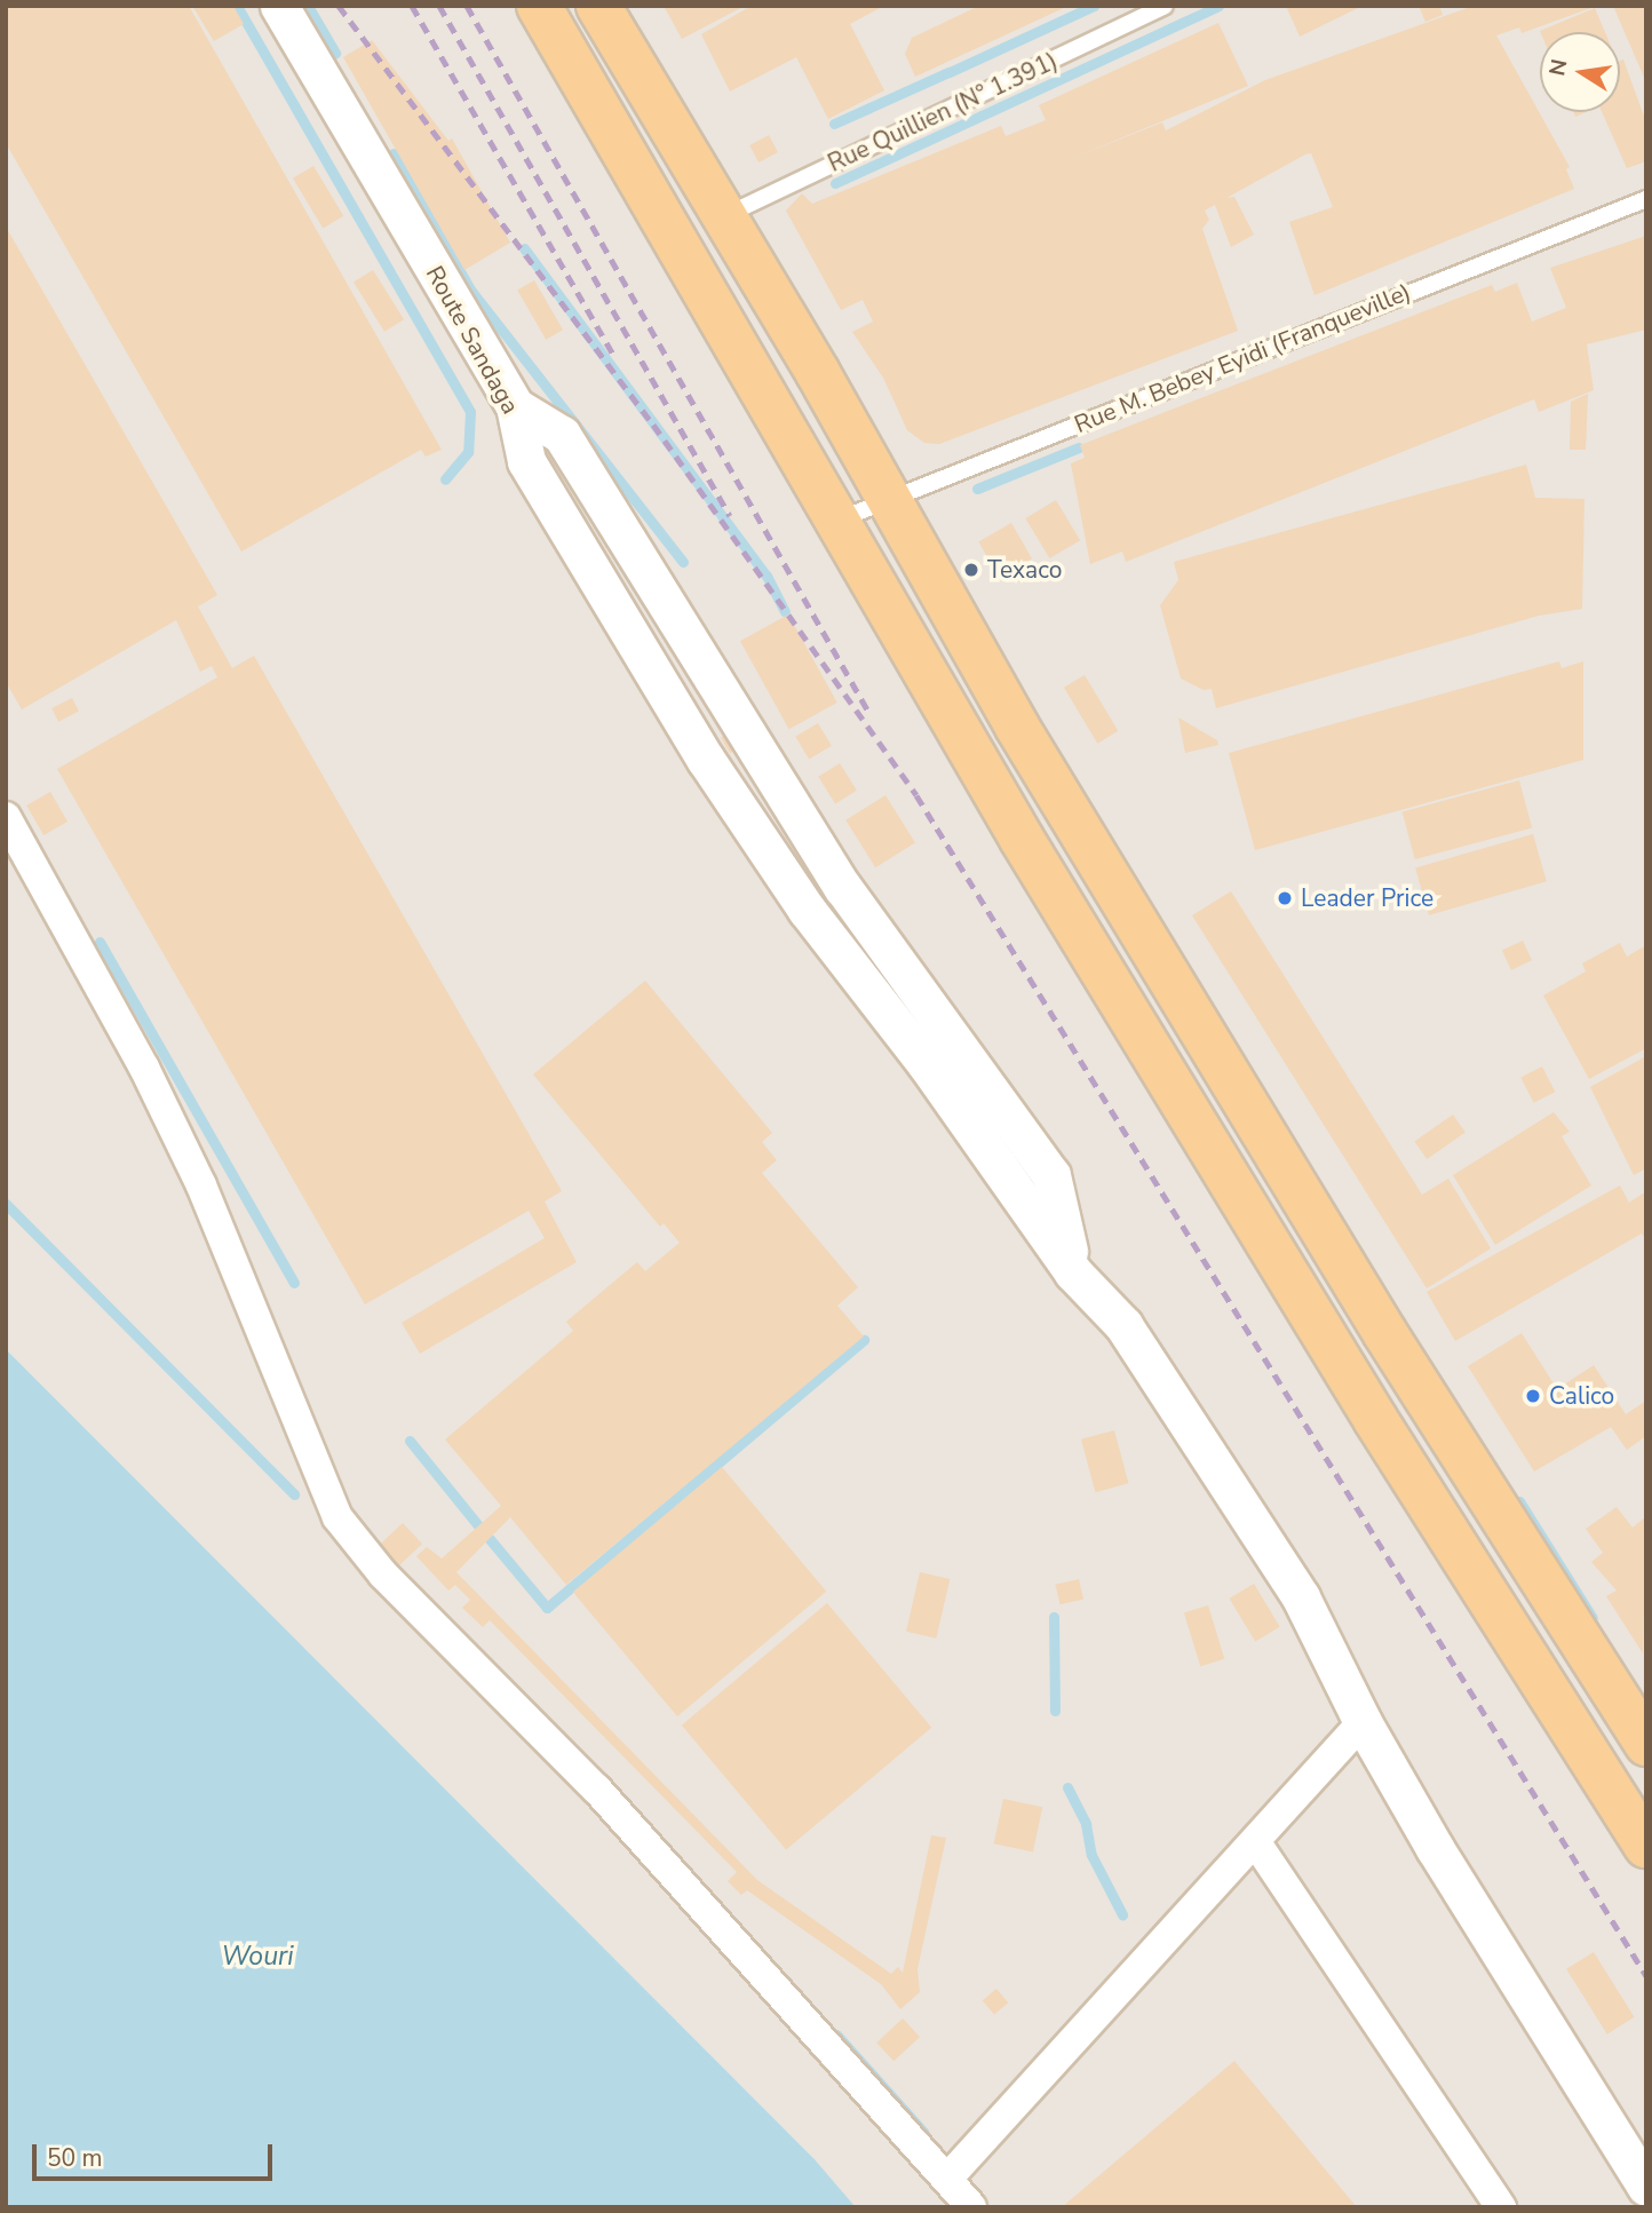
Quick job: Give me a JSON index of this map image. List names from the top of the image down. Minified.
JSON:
{"streets":{"street":["Route Sandaga"],"lane":["Rue Quillien (N° 1.391)","Rue M. Bebey Eyidi (Franqueville)"]},"water":["Wouri"],"places":["Texaco","Leader Price","Calico"],"scale_bar":"50 m","north":"left"}
